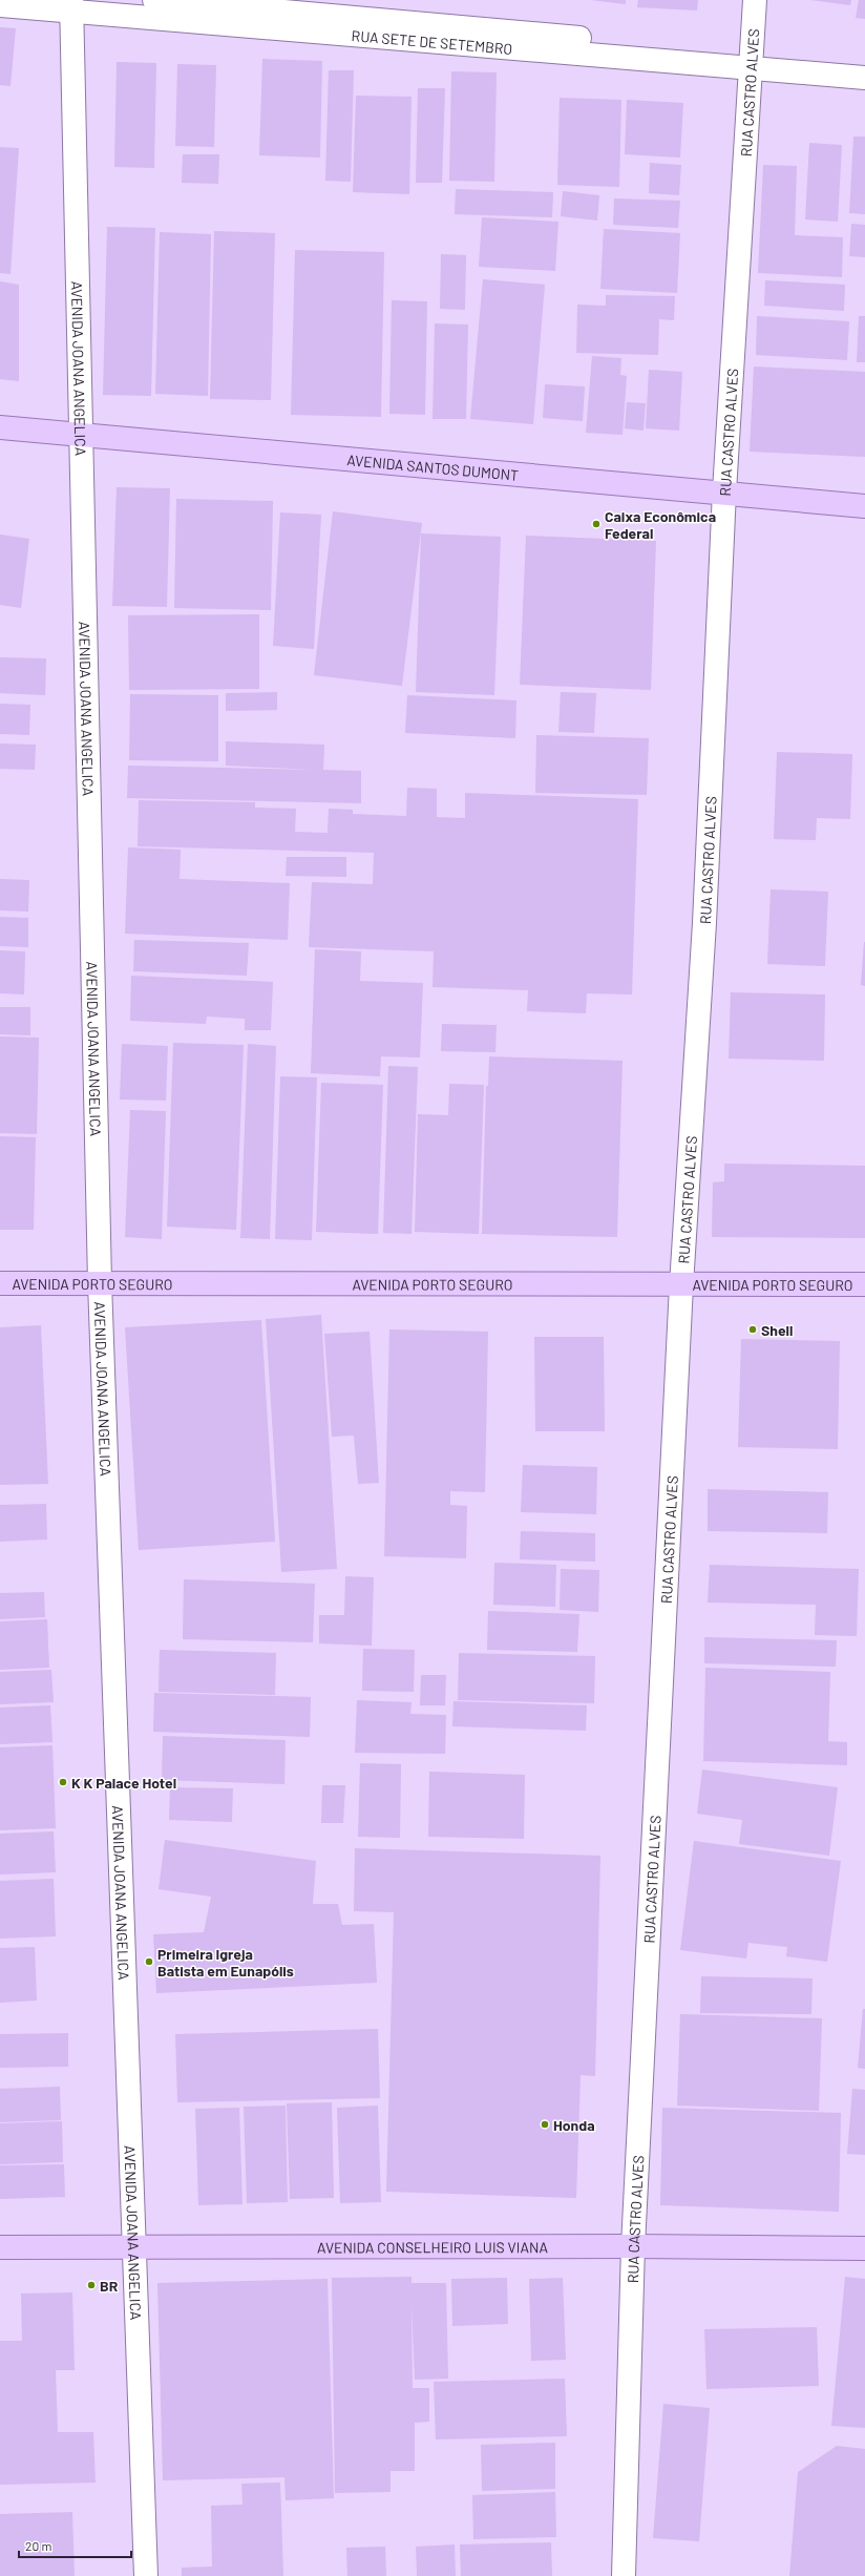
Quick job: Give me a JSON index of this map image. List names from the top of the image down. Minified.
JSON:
{"streets":{"main road":["AVENIDA SANTOS DUMONT","AVENIDA PORTO SEGURO","AVENIDA CONSELHEIRO LUIS VIANA"],"street":["RUA SETE DE SETEMBRO","RUA CASTRO ALVES","AVENIDA JOANA ANGELICA"]},"crossings":[["RUA SETE DE SETEMBRO","RUA CASTRO ALVES"],["RUA SETE DE SETEMBRO","AVENIDA JOANA ANGELICA"],["RUA CASTRO ALVES","AVENIDA SANTOS DUMONT"],["RUA CASTRO ALVES","AVENIDA PORTO SEGURO"],["RUA CASTRO ALVES","AVENIDA CONSELHEIRO LUIS VIANA"],["AVENIDA JOANA ANGELICA","AVENIDA SANTOS DUMONT"],["AVENIDA JOANA ANGELICA","AVENIDA PORTO SEGURO"],["AVENIDA JOANA ANGELICA","AVENIDA CONSELHEIRO LUIS VIANA"]],"places":["Caixa Econômica Federal","Shell","K K Palace Hotel","Primeira Igreja Batista em Eunapólis","Honda","BR"],"scale_bar":"20 m"}
